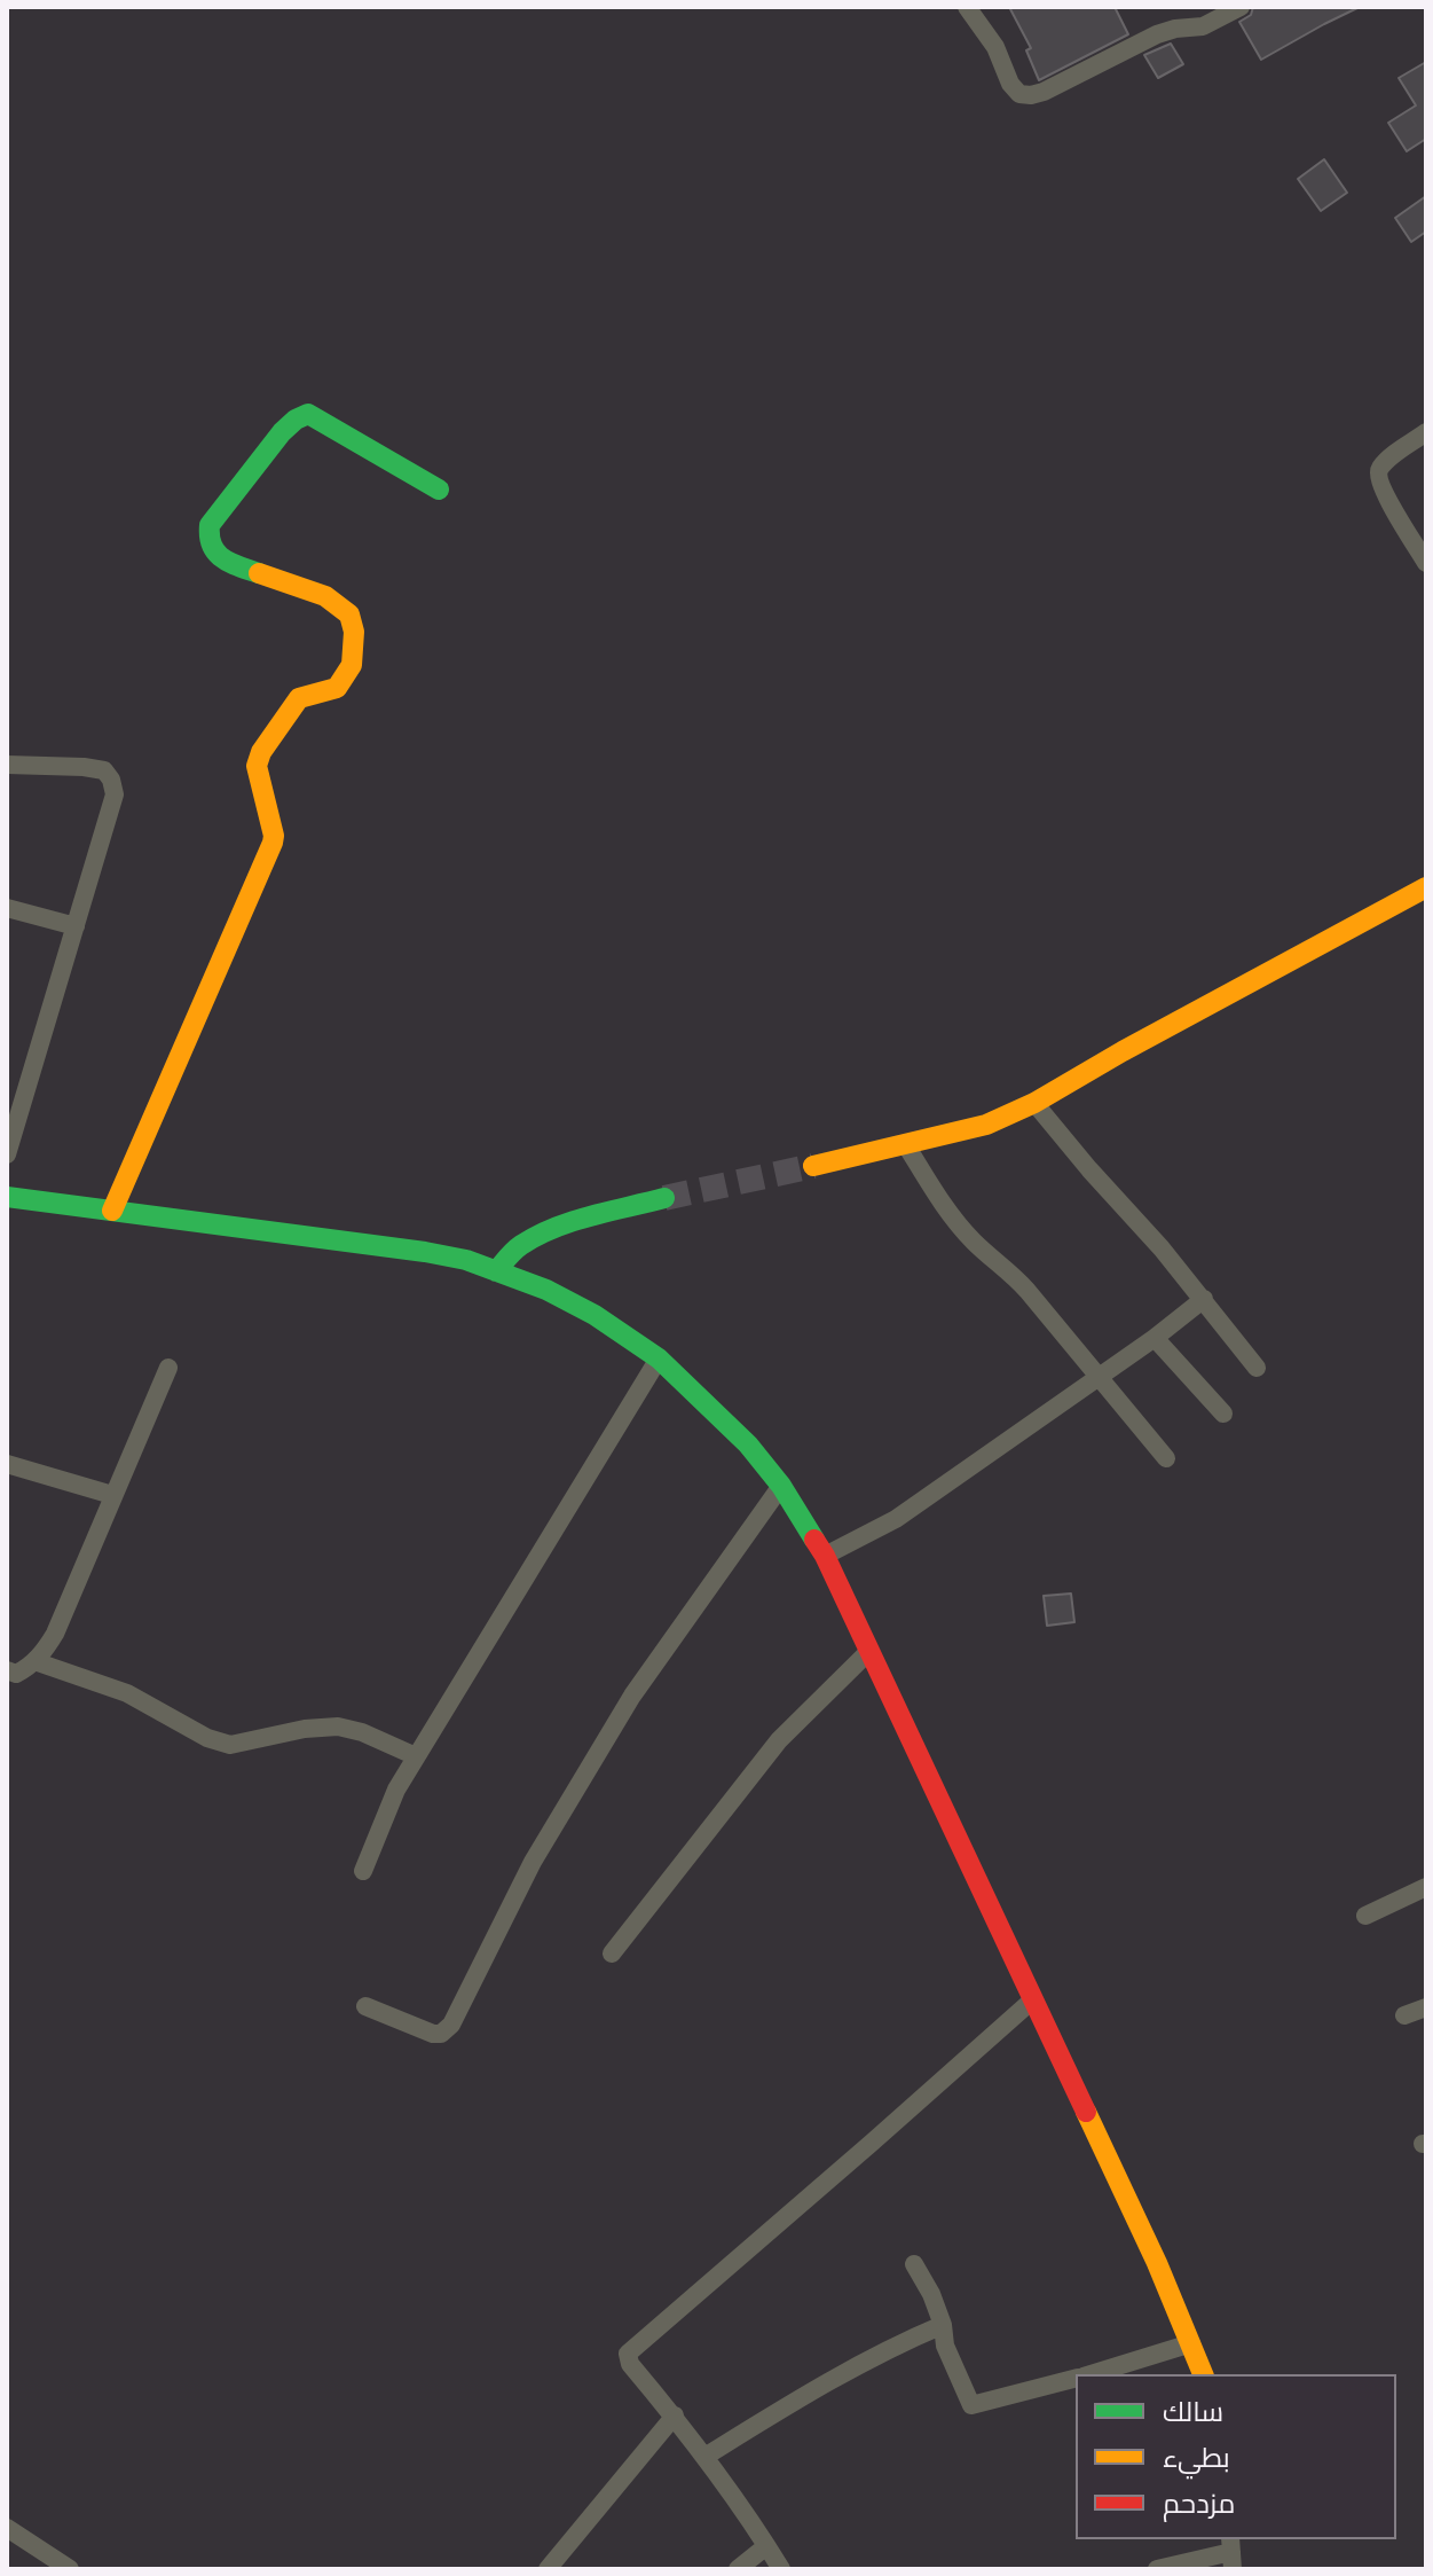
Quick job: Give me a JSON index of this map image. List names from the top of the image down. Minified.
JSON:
{"legend":["سالك","بطيء","مزدحم"]}
